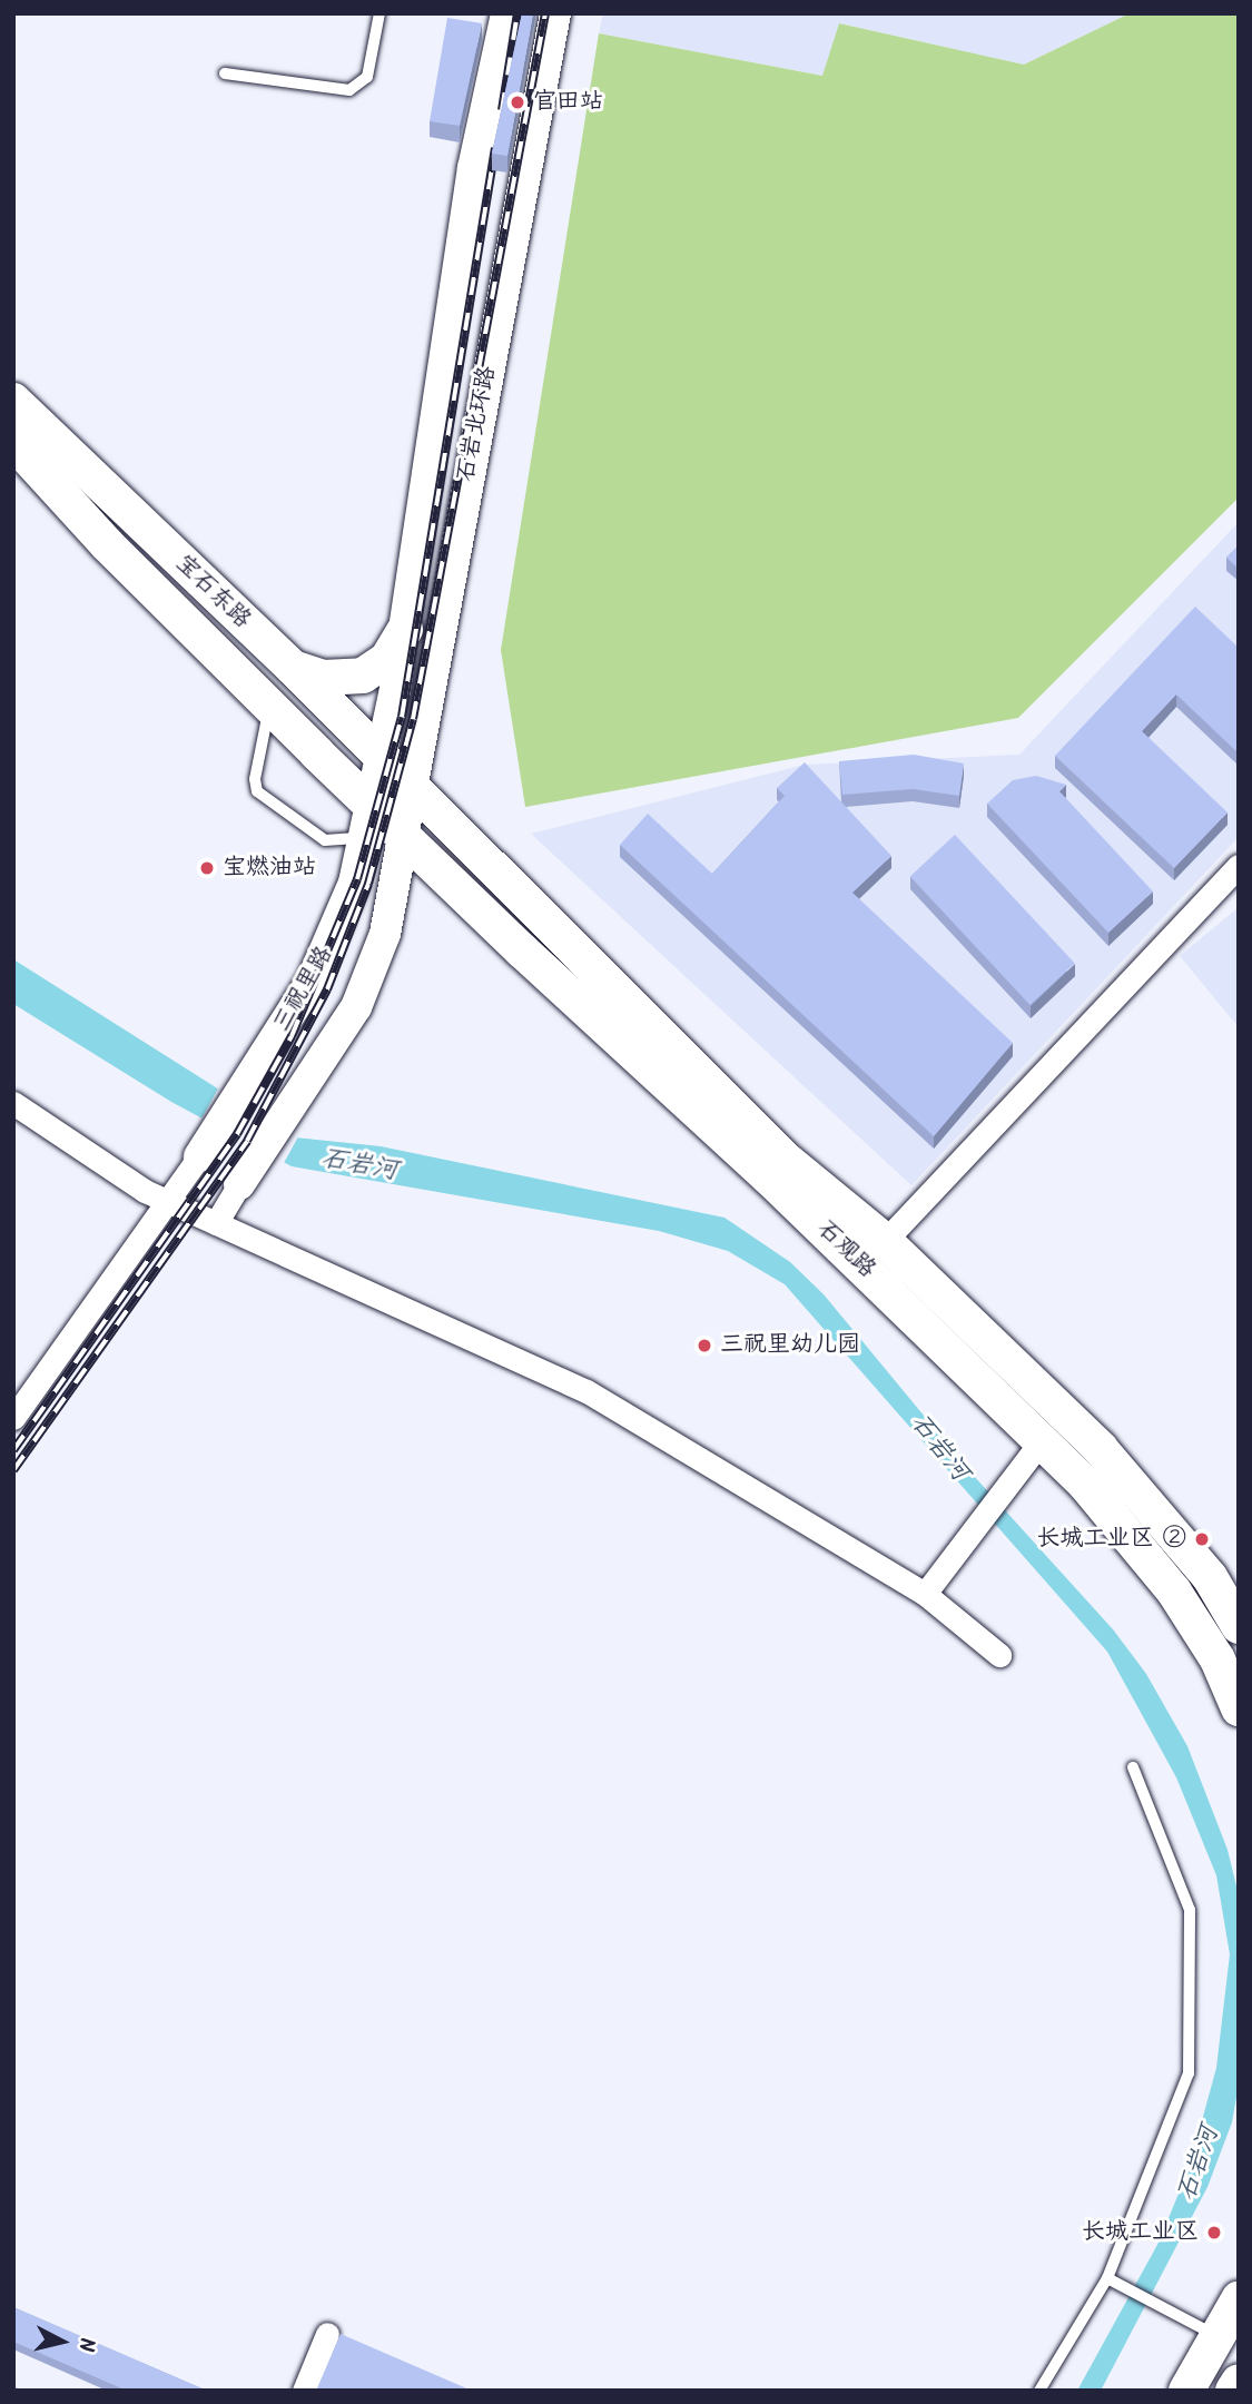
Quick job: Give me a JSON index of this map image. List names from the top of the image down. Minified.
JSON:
{"streets":{"main road":["石岩北环路","宝石东路","三祝里路","石观路"]},"crossings":[["石岩北环路","宝石东路"],["石岩北环路","三祝里路"],["石岩北环路","石观路"],["宝石东路","三祝里路"],["宝石东路","石观路"]],"water":["石岩河"],"places":["官田站","宝燃油站","三祝里幼儿园","长城工业区 ②","长城工业区"],"north":"right"}
